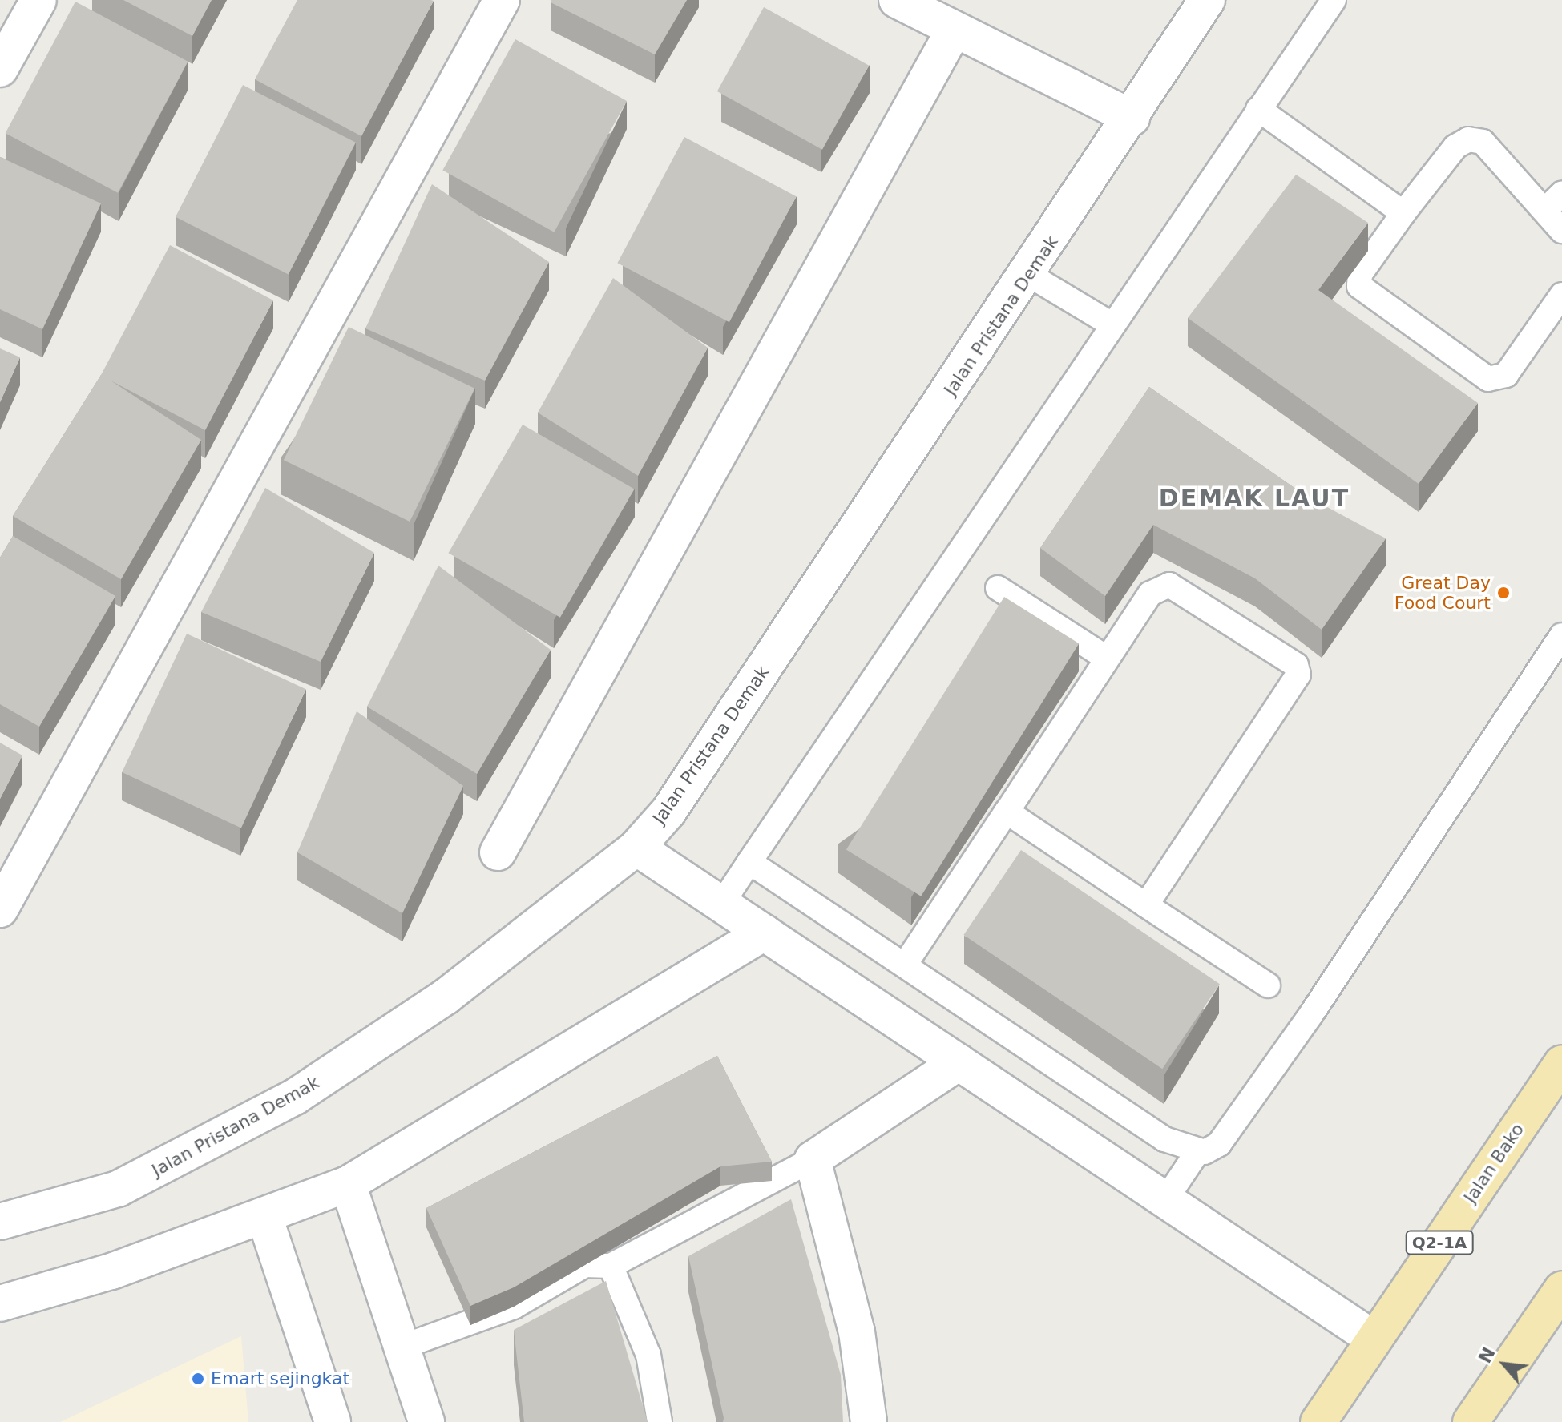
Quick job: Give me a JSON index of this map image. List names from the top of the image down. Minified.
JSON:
{"streets":{"main road":["Jalan Bako","Q2-1A"],"street":["Jalan Pristana Demak"]},"districts":["DEMAK LAUT"],"places":["Great Day Food Court","Emart sejingkat"],"north":"top left"}
